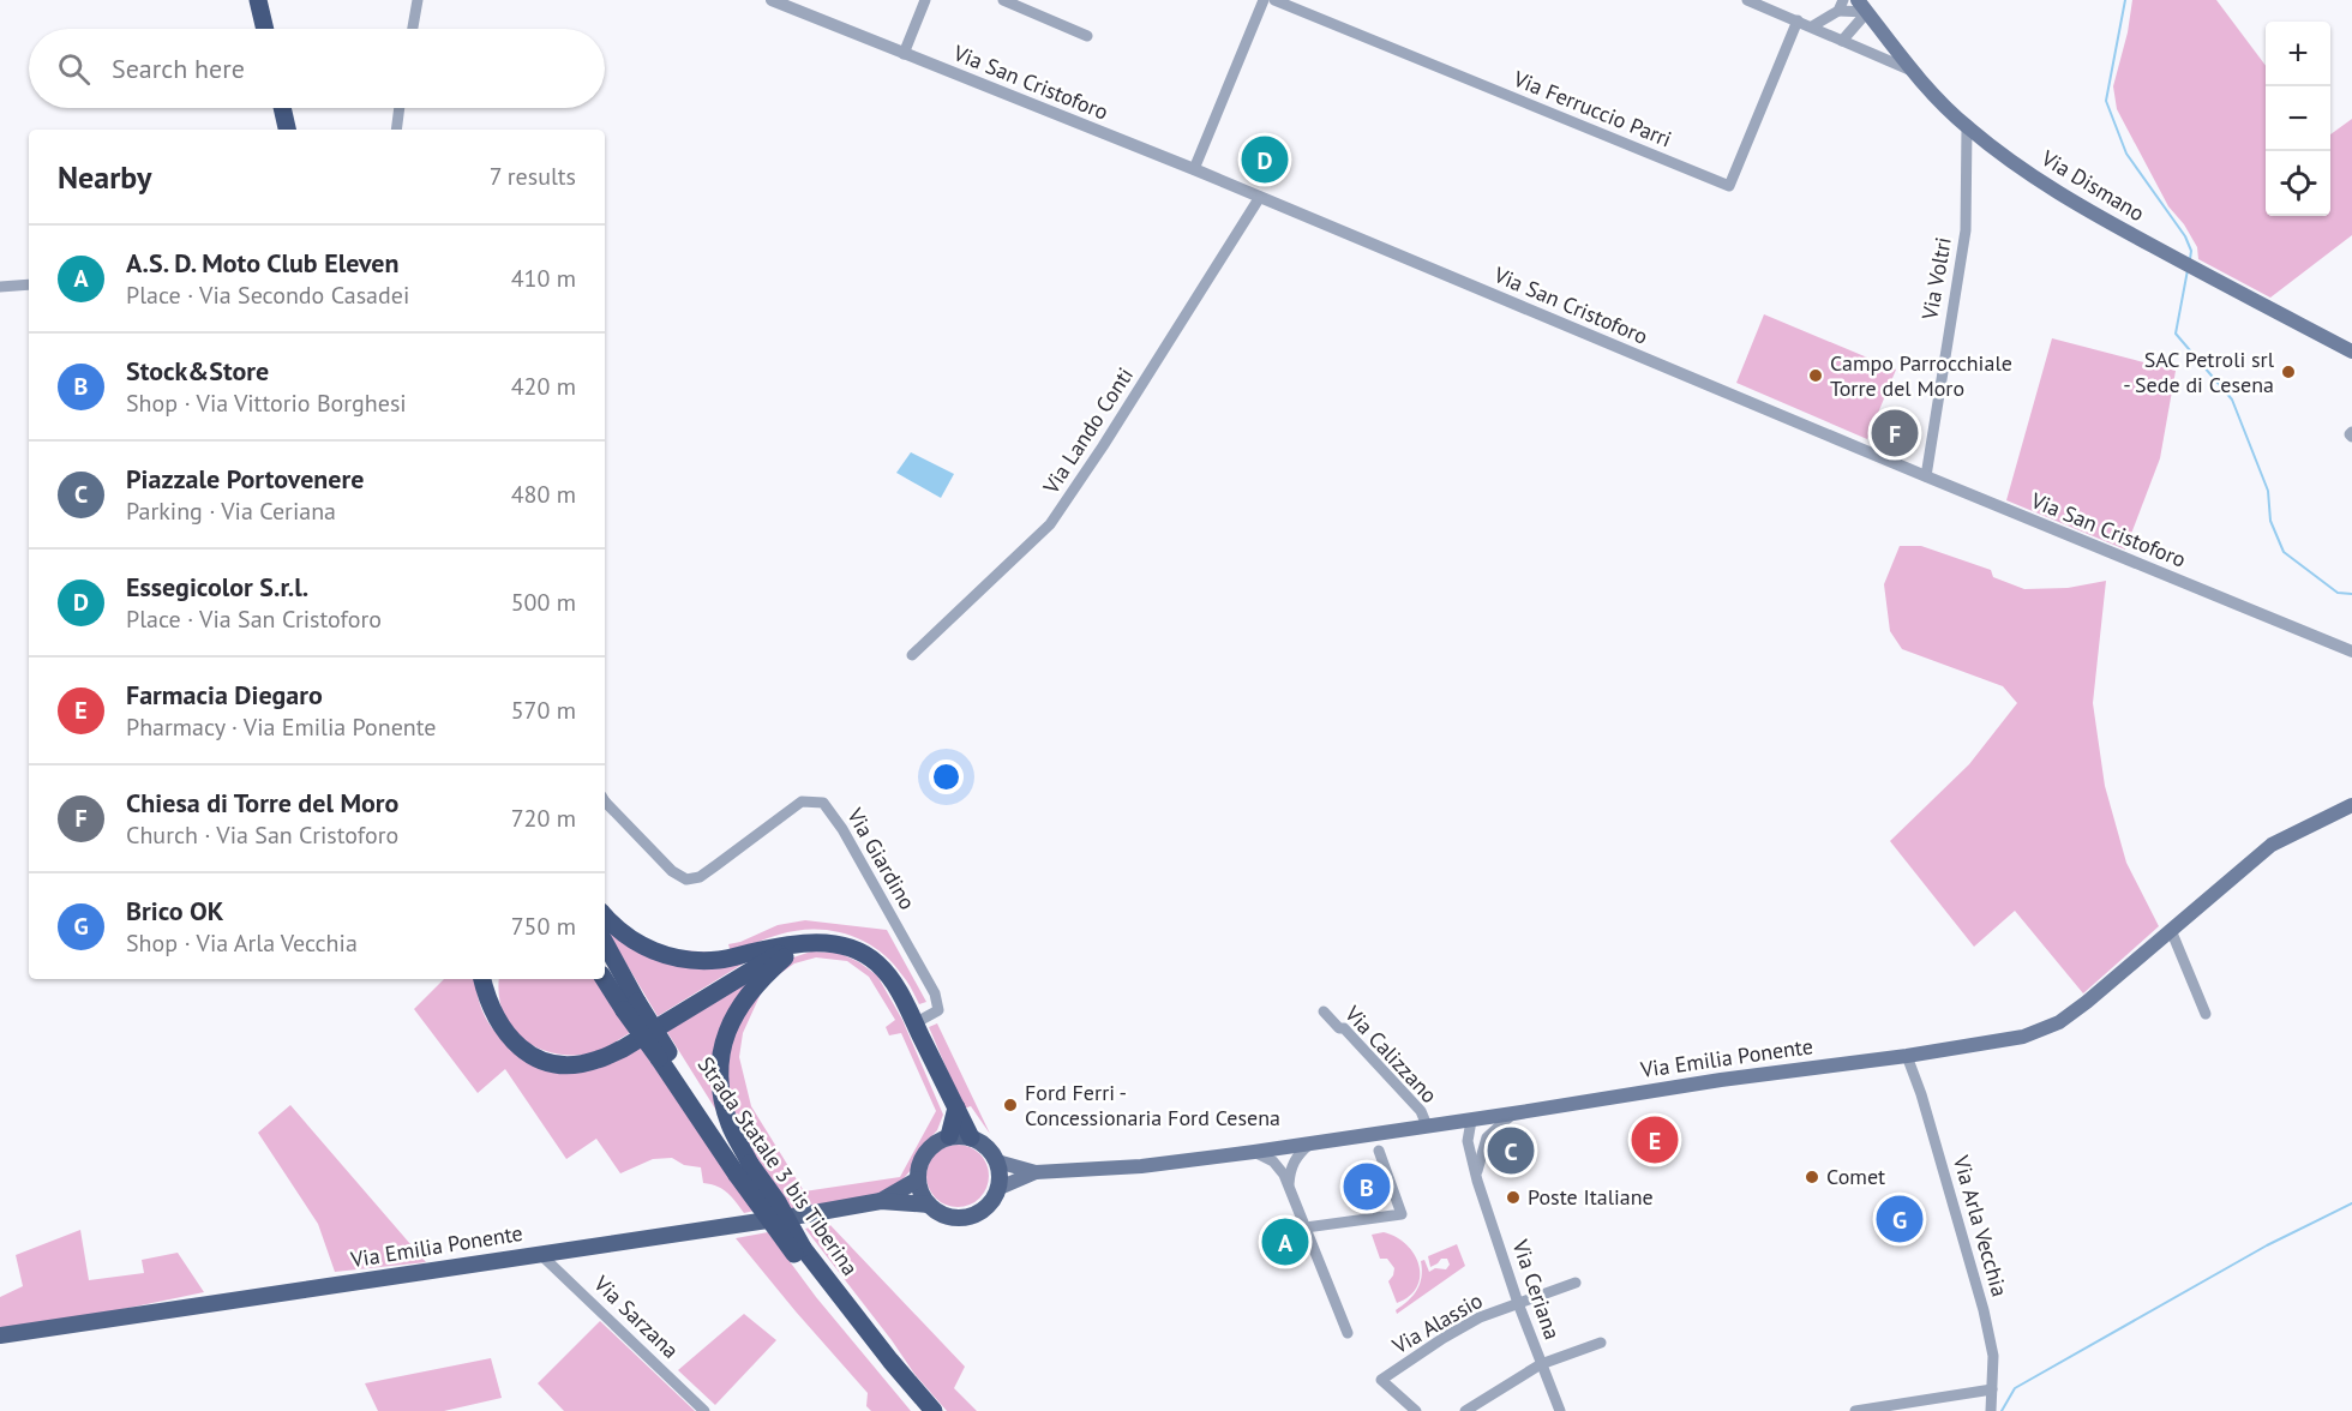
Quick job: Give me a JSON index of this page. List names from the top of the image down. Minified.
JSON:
{"streets":{"highway":["Strada Statale 3 bis Tiberina"],"main road":["Via Dismano","Via Emilia Ponente"],"street":["Via San Cristoforo","Via Ferruccio Parri","Via Voltri","Via Lando Conti","Via Giardino","Via Calizzano","Via Arla Vecchia","Via Ceriana","Via Sarzana","Via Alassio"]},"crossings":[["Via San Cristoforo","Via Voltri"],["Via San Cristoforo","Via Lando Conti"],["Via Dismano","Via Voltri"],["Via Calizzano","Via Emilia Ponente"],["Via Emilia Ponente","Via Arla Vecchia"],["Via Emilia Ponente","Via Ceriana"],["Via Emilia Ponente","Via Sarzana"],["Via Ceriana","Via Alassio"]],"places":["SAC Petroli srl - Sede di Cesena","Campo Parrocchiale Torre del Moro","Ford Ferri - Concessionaria Ford Cesena","Comet","Poste Italiane"],"page":{"map_buttons":["+","−"],"search":"Search here","heading":["Nearby","7 results"],"pins":["D","F","E","C","B","G","A"],"list":[{"mark":"A","name":"A.S. D. Moto Club Eleven","note":"Place · Via Secondo Casadei","value":"410 m"},{"mark":"B","name":"Stock&Store","note":"Shop · Via Vittorio Borghesi","value":"420 m"},{"mark":"C","name":"Piazzale Portovenere","note":"Parking · Via Ceriana","value":"480 m"},{"mark":"D","name":"Essegicolor S.r.l.","note":"Place · Via San Cristoforo","value":"500 m"},{"mark":"E","name":"Farmacia Diegaro","note":"Pharmacy · Via Emilia Ponente","value":"570 m"},{"mark":"F","name":"Chiesa di Torre del Moro","note":"Church · Via San Cristoforo","value":"720 m"},{"mark":"G","name":"Brico OK","note":"Shop · Via Arla Vecchia","value":"750 m"}]}}
